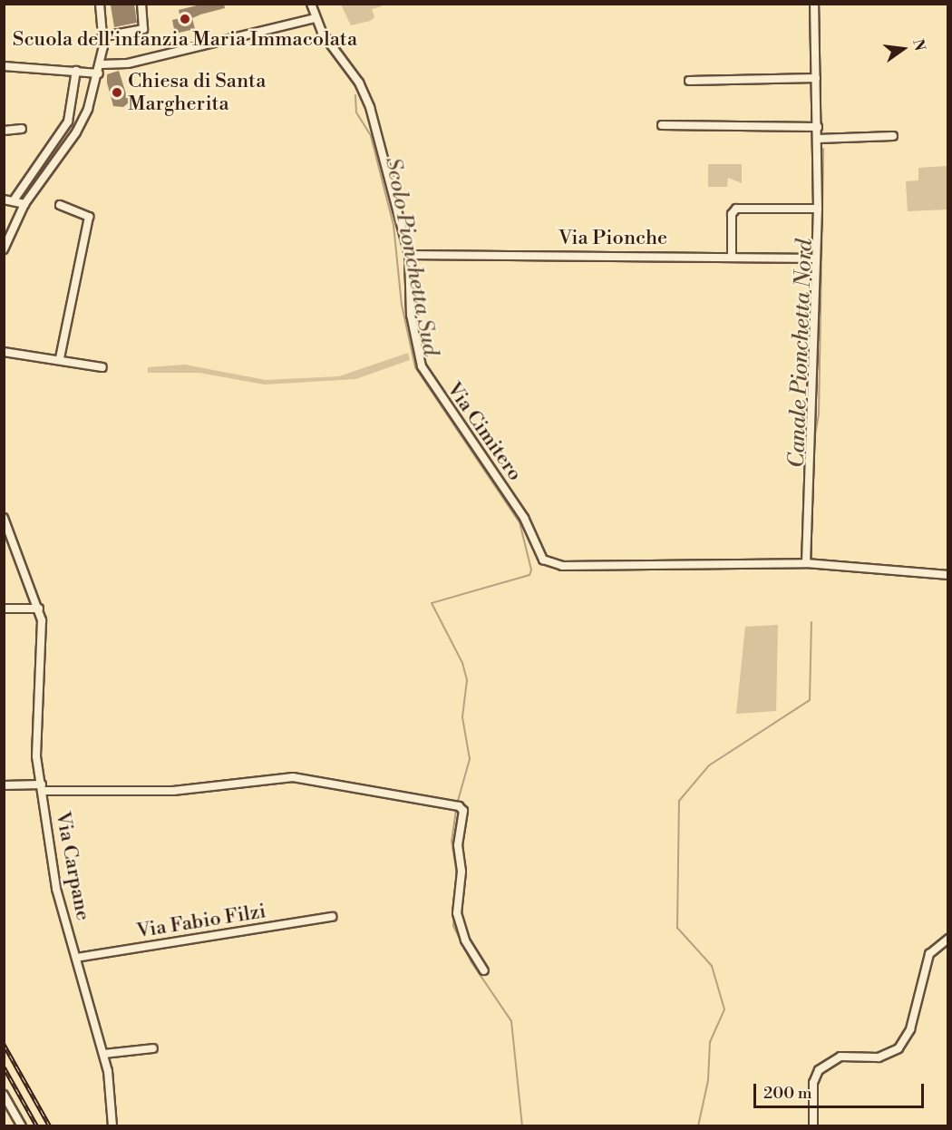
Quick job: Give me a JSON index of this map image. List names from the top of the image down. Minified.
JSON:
{"streets":{"street":["Via Pionche","Via Cimitero","Via Carpane","Via Fabio Filzi"]},"crossings":[["Via Pionche","Via Cimitero"],["Via Carpane","Via Fabio Filzi"]],"water":["Scolo Pionchetta Sud","Canale Pionchetta Nord"],"places":["Scuola dell'infanzia Maria Immacolata","Chiesa di Santa Margherita"],"scale_bar":"200 m","north":"right"}
